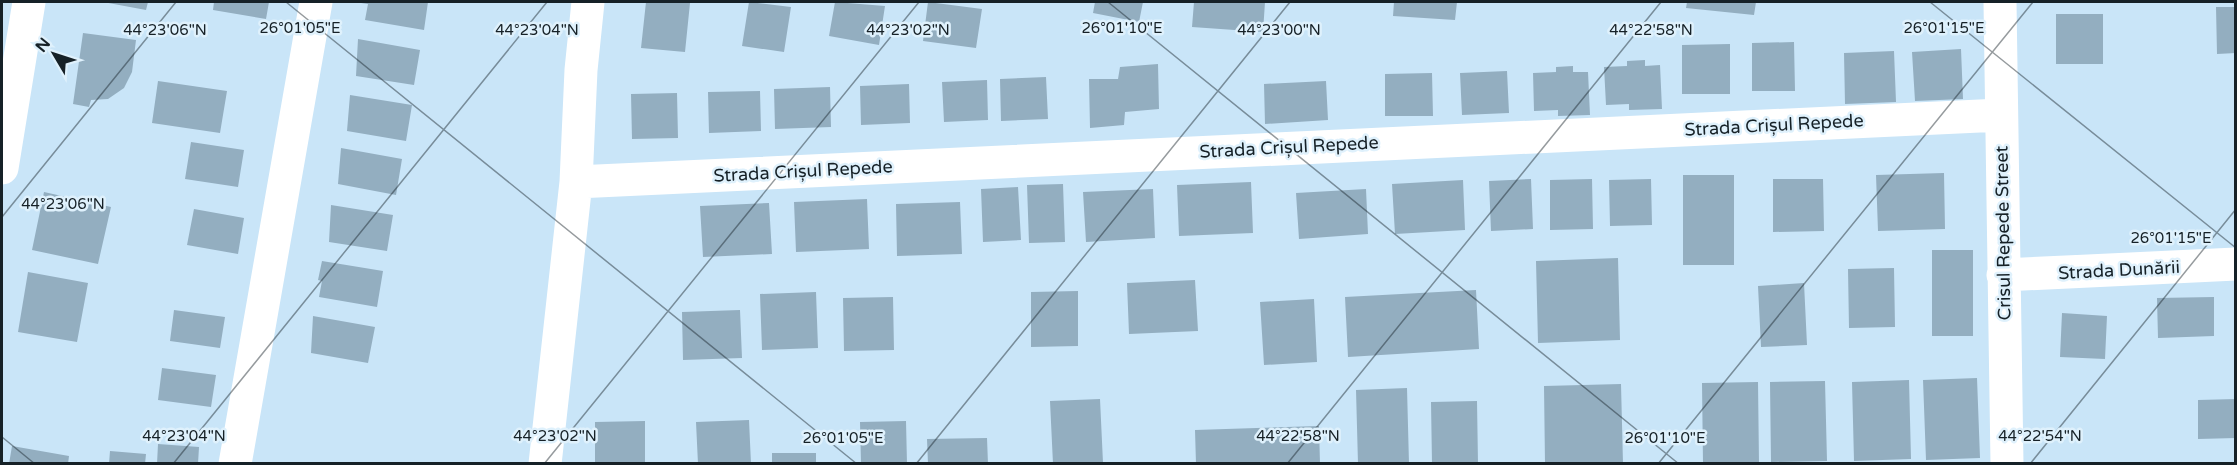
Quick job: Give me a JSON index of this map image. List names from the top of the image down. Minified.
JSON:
{"streets":{"street":["Strada Crișul Repede","Crisul Repede Street","Strada Dunării"]},"crossings":[["Strada Crișul Repede","Crisul Repede Street"],["Crisul Repede Street","Strada Dunării"]],"north":"top left","coordinates":["26°01'05\"E","26°01'10\"E","26°01'15\"E","44°23'06\"N","44°23'04\"N","44°23'02\"N","44°23'00\"N","44°22'58\"N","44°22'54\"N"]}
